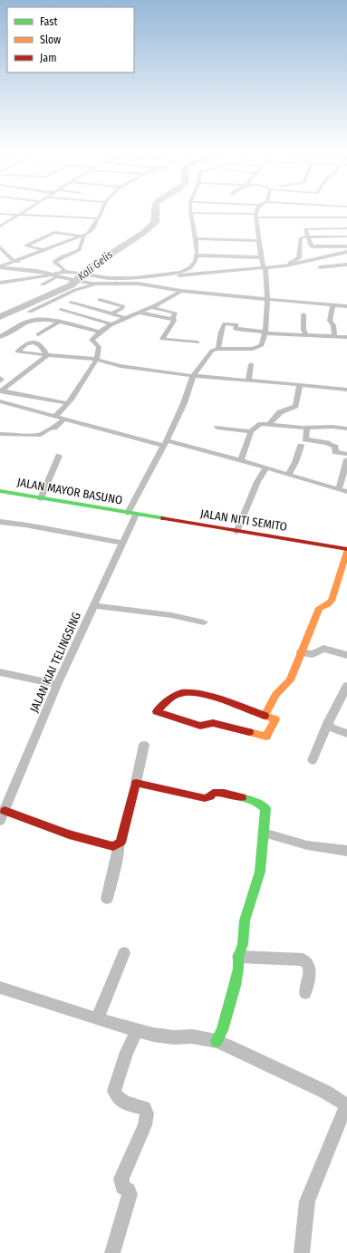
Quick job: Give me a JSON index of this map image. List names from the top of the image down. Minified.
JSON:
{"streets":{"street":["JALAN MAYOR BASUNO","JALAN NITI SEMITO","JALAN KIAI TELINGSING"]},"crossings":[["JALAN MAYOR BASUNO","JALAN NITI SEMITO"],["JALAN MAYOR BASUNO","JALAN KIAI TELINGSING"],["JALAN NITI SEMITO","JALAN KIAI TELINGSING"]],"water":["Kali Gelis"],"legend":["Fast","Slow","Jam"]}
